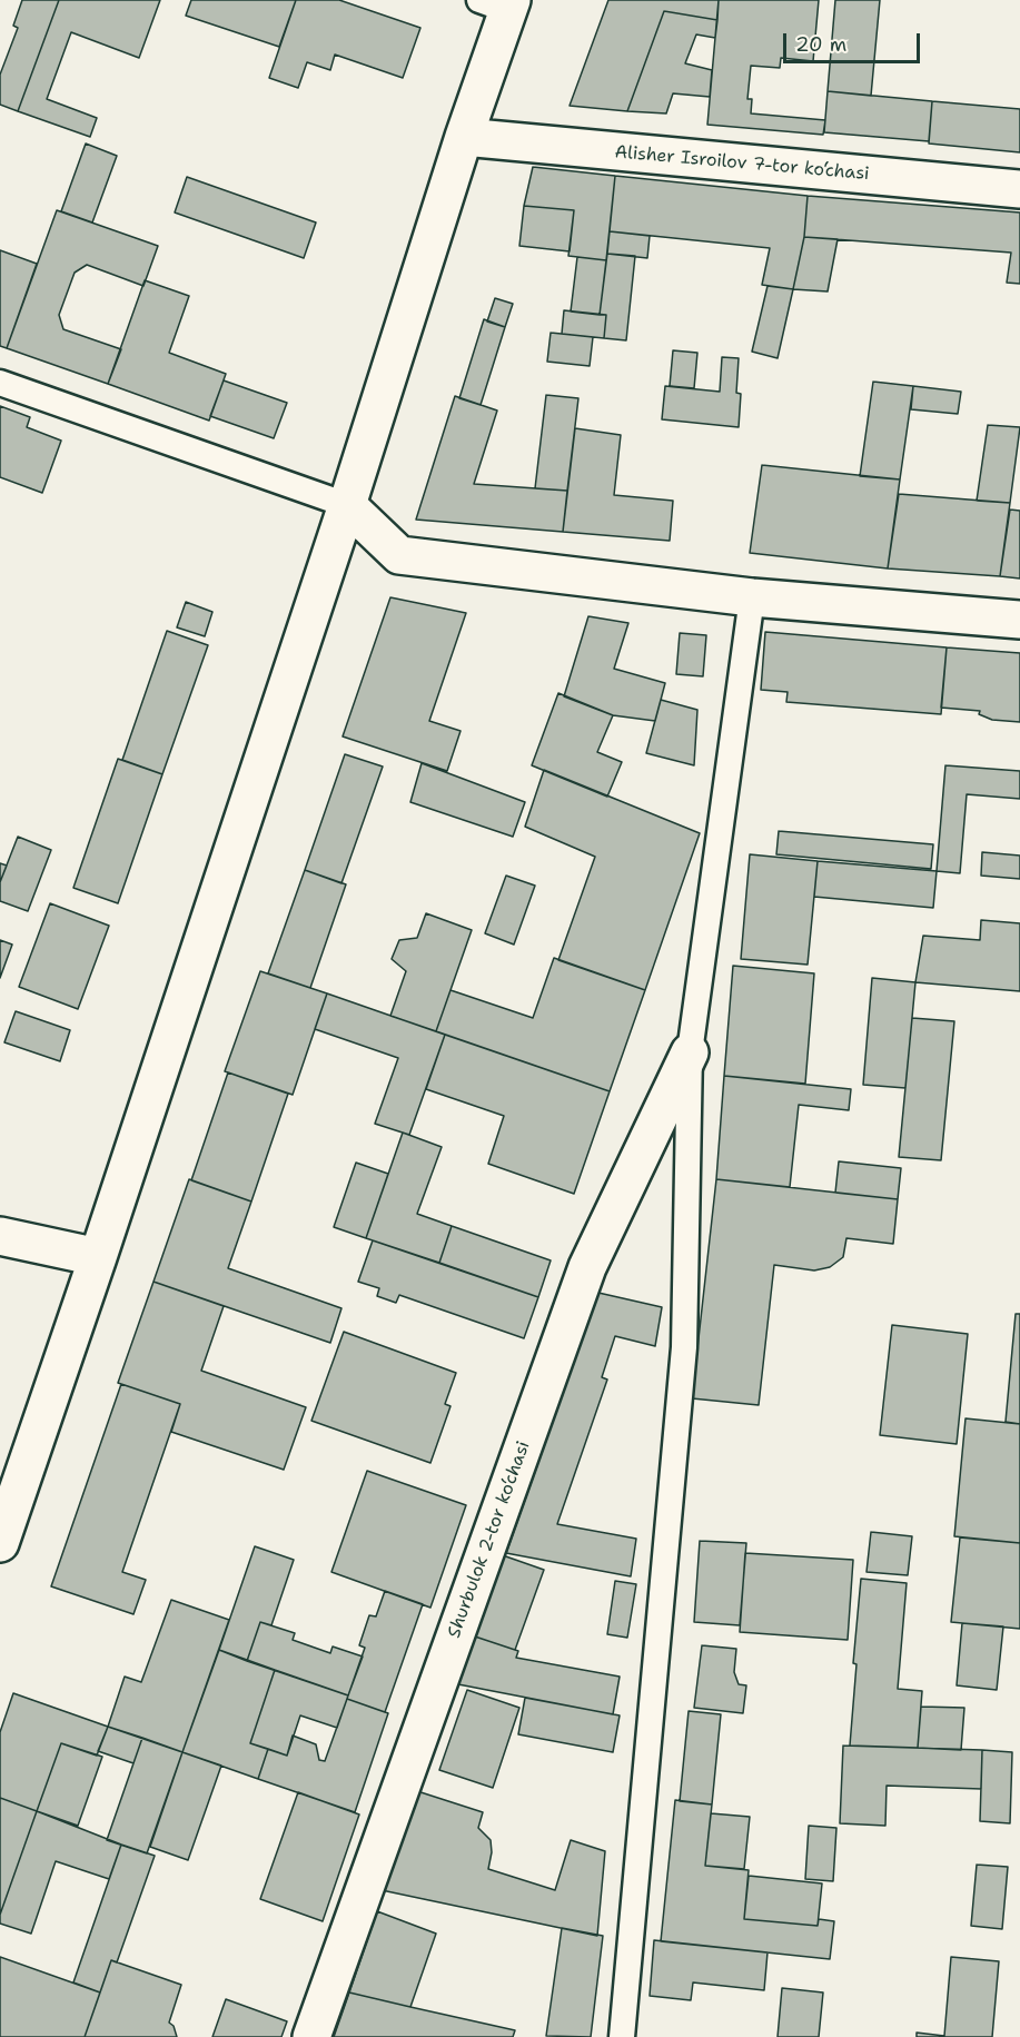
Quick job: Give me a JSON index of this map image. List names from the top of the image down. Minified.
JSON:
{"streets":{"street":["Alisher Isroilov 7-tor ko‘chasi","Shurbulok 2-tor ko‘chasi"]},"scale_bar":"20 m"}
